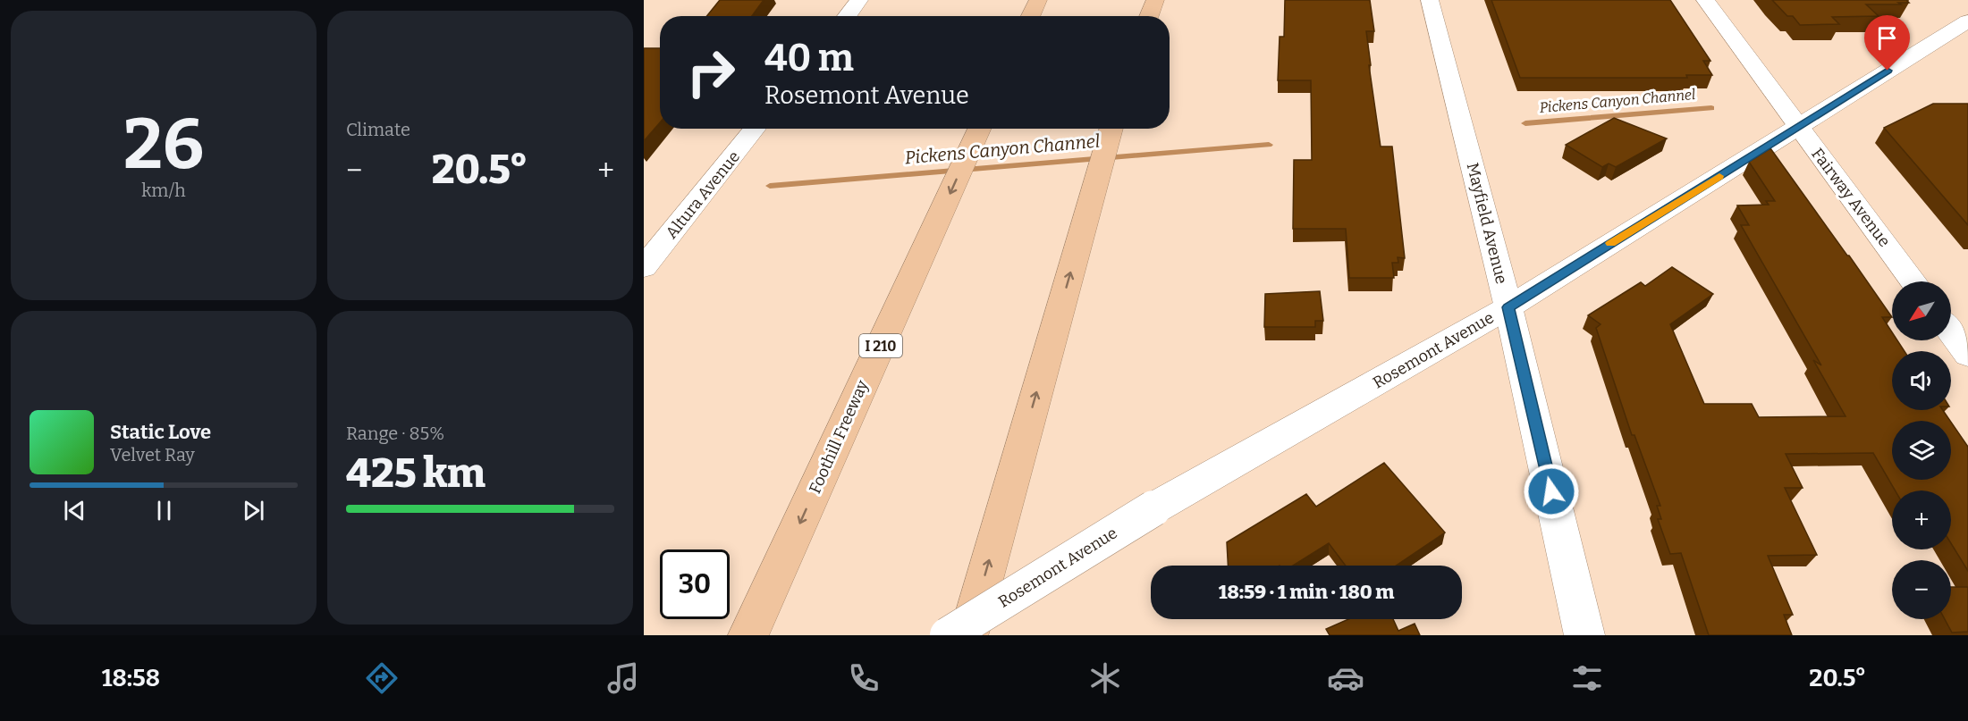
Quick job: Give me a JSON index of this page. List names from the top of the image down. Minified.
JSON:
{"streets":{"highway":["I 210","Foothill Freeway"],"street":["Altura Avenue","Fairway Avenue","Mayfield Avenue","Rosemont Avenue"]},"crossings":[["Fairway Avenue","Rosemont Avenue"],["Mayfield Avenue","Rosemont Avenue"]],"water":["Pickens Canyon Channel"],"north":"bottom left","page":{"tile":[["26","km/h"],"Climate",["Range · 85%","425 km"]],"turn":["40 m","Rosemont Avenue"],"heat":["−","20.5°","+"],"map_buttons":["+","−"],"song":["Static Love","Velvet Ray"],"limit":"30","trip":"18:59 · 1 min · 180 m","tabs":["18:58","20.5°"]}}
